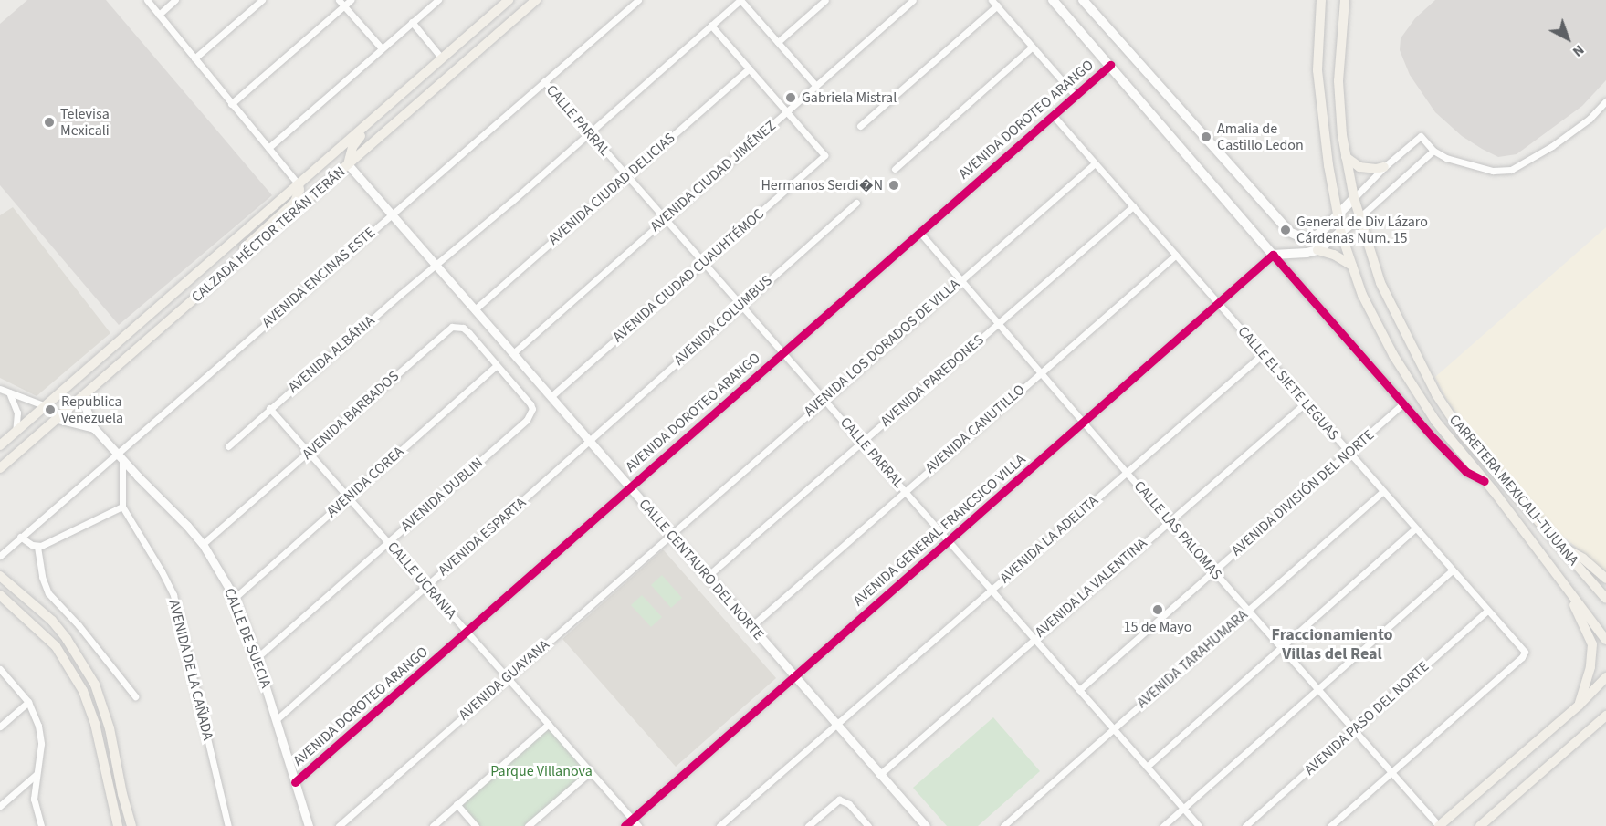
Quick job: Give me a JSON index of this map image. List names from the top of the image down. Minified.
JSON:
{"streets":{"main road":["CALZADA HÉCTOR TERÁN TERÁN","CARRETERA MEXICALI–TIJUANA"],"street":["AVENIDA DOROTEO ARANGO","CALLE PARRAL","AVENIDA CIUDAD JIMÉNEZ","AVENIDA CIUDAD DELICIAS","AVENIDA CIUDAD CUAUHTÉMOC","AVENIDA ENCINAS ESTE","AVENIDA COLUMBUS","AVENIDA LOS DORADOS DE VILLA","AVENIDA ALBÁNIA","AVENIDA PAREDONES","CALLE EL SIETE LEGUAS","AVENIDA BARBADOS","AVENIDA CANUTILLO","AVENIDA COREA","AVENIDA DIVISIÓN DEL NORTE","AVENIDA DUBLIN","AVENIDA GENERAL FRANCSICO VILLA","CALLE LAS PALOMAS","AVENIDA ESPARTA","AVENIDA LA ADELITA","CALLE CENTAURO DEL NORTE","CALLE UCRANIA","AVENIDA LA VALENTINA","CALLE DE SUECIA","AVENIDA TARAHUMARA","AVENIDA DE LA CAÑADA","AVENIDA GUAYANA","AVENIDA PASO DEL NORTE"]},"crossings":[["AVENIDA DOROTEO ARANGO","CALLE PARRAL"],["AVENIDA DOROTEO ARANGO","CALLE EL SIETE LEGUAS"],["AVENIDA DOROTEO ARANGO","CALLE LAS PALOMAS"],["AVENIDA DOROTEO ARANGO","CALLE CENTAURO DEL NORTE"],["AVENIDA DOROTEO ARANGO","CALLE UCRANIA"],["AVENIDA DOROTEO ARANGO","CALLE DE SUECIA"],["CALLE PARRAL","AVENIDA CIUDAD JIMÉNEZ"],["CALLE PARRAL","AVENIDA CIUDAD DELICIAS"],["CALLE PARRAL","AVENIDA CIUDAD CUAUHTÉMOC"],["CALLE PARRAL","AVENIDA ENCINAS ESTE"],["CALLE PARRAL","AVENIDA COLUMBUS"],["CALLE PARRAL","AVENIDA LOS DORADOS DE VILLA"],["CALLE PARRAL","AVENIDA ALBÁNIA"],["CALLE PARRAL","AVENIDA PAREDONES"],["CALLE PARRAL","AVENIDA CANUTILLO"],["CALLE PARRAL","AVENIDA DIVISIÓN DEL NORTE"],["CALLE PARRAL","AVENIDA GENERAL FRANCSICO VILLA"],["CALLE PARRAL","AVENIDA LA ADELITA"],["CALLE PARRAL","AVENIDA LA VALENTINA"],["CALLE PARRAL","AVENIDA TARAHUMARA"],["AVENIDA CIUDAD JIMÉNEZ","AVENIDA CIUDAD CUAUHTÉMOC"],["AVENIDA CIUDAD JIMÉNEZ","CALLE CENTAURO DEL NORTE"],["AVENIDA CIUDAD DELICIAS","CALLE CENTAURO DEL NORTE"],["CALZADA HÉCTOR TERÁN TERÁN","CALLE CENTAURO DEL NORTE"],["CALZADA HÉCTOR TERÁN TERÁN","CALLE DE SUECIA"],["AVENIDA CIUDAD CUAUHTÉMOC","CALLE CENTAURO DEL NORTE"],["AVENIDA ENCINAS ESTE","CALLE CENTAURO DEL NORTE"],["AVENIDA ENCINAS ESTE","CALLE DE SUECIA"],["AVENIDA COLUMBUS","AVENIDA ESPARTA"],["AVENIDA COLUMBUS","CALLE CENTAURO DEL NORTE"],["AVENIDA LOS DORADOS DE VILLA","CALLE EL SIETE LEGUAS"],["AVENIDA LOS DORADOS DE VILLA","CALLE LAS PALOMAS"],["AVENIDA LOS DORADOS DE VILLA","CALLE CENTAURO DEL NORTE"],["AVENIDA LOS DORADOS DE VILLA","AVENIDA GUAYANA"],["AVENIDA ALBÁNIA","CALLE CENTAURO DEL NORTE"],["AVENIDA ALBÁNIA","CALLE UCRANIA"],["AVENIDA PAREDONES","CALLE EL SIETE LEGUAS"],["AVENIDA PAREDONES","CALLE LAS PALOMAS"],["AVENIDA PAREDONES","CALLE CENTAURO DEL NORTE"],["CALLE EL SIETE LEGUAS","AVENIDA CANUTILLO"],["CALLE EL SIETE LEGUAS","AVENIDA DIVISIÓN DEL NORTE"],["CALLE EL SIETE LEGUAS","AVENIDA GENERAL FRANCSICO VILLA"],["CALLE EL SIETE LEGUAS","CALLE LAS PALOMAS"],["CALLE EL SIETE LEGUAS","AVENIDA LA ADELITA"],["CALLE EL SIETE LEGUAS","AVENIDA LA VALENTINA"],["CALLE EL SIETE LEGUAS","AVENIDA TARAHUMARA"],["CALLE EL SIETE LEGUAS","AVENIDA PASO DEL NORTE"],["AVENIDA BARBADOS","AVENIDA COREA"],["AVENIDA BARBADOS","AVENIDA DUBLIN"],["AVENIDA BARBADOS","CALLE UCRANIA"],["AVENIDA BARBADOS","CALLE DE SUECIA"],["AVENIDA CANUTILLO","CALLE LAS PALOMAS"],["AVENIDA CANUTILLO","CALLE CENTAURO DEL NORTE"],["AVENIDA COREA","AVENIDA DUBLIN"],["AVENIDA COREA","CALLE UCRANIA"],["AVENIDA COREA","CALLE DE SUECIA"],["AVENIDA DIVISIÓN DEL NORTE","CALLE LAS PALOMAS"],["AVENIDA DUBLIN","CALLE UCRANIA"],["AVENIDA DUBLIN","CALLE DE SUECIA"],["AVENIDA GENERAL FRANCSICO VILLA","CALLE LAS PALOMAS"],["AVENIDA GENERAL FRANCSICO VILLA","CALLE CENTAURO DEL NORTE"],["AVENIDA GENERAL FRANCSICO VILLA","CALLE UCRANIA"],["CALLE LAS PALOMAS","AVENIDA LA ADELITA"],["CALLE LAS PALOMAS","AVENIDA LA VALENTINA"],["CALLE LAS PALOMAS","AVENIDA TARAHUMARA"],["CALLE LAS PALOMAS","AVENIDA PASO DEL NORTE"],["AVENIDA ESPARTA","CALLE CENTAURO DEL NORTE"],["AVENIDA ESPARTA","CALLE UCRANIA"],["AVENIDA ESPARTA","CALLE DE SUECIA"],["AVENIDA LA ADELITA","CALLE CENTAURO DEL NORTE"],["CALLE CENTAURO DEL NORTE","AVENIDA LA VALENTINA"],["CALLE CENTAURO DEL NORTE","AVENIDA GUAYANA"],["CALLE UCRANIA","AVENIDA GUAYANA"]],"districts":["Fraccionamiento Villas del Real"],"parks":["Parque Villanova"],"places":["Gabriela Mistral","Televisa Mexicali","Amalia de Castillo Ledon","Hermanos Serdi�N","General de Div Lázaro Cárdenas Num. 15","Republica Venezuela","15 de Mayo"],"north":"bottom right"}
